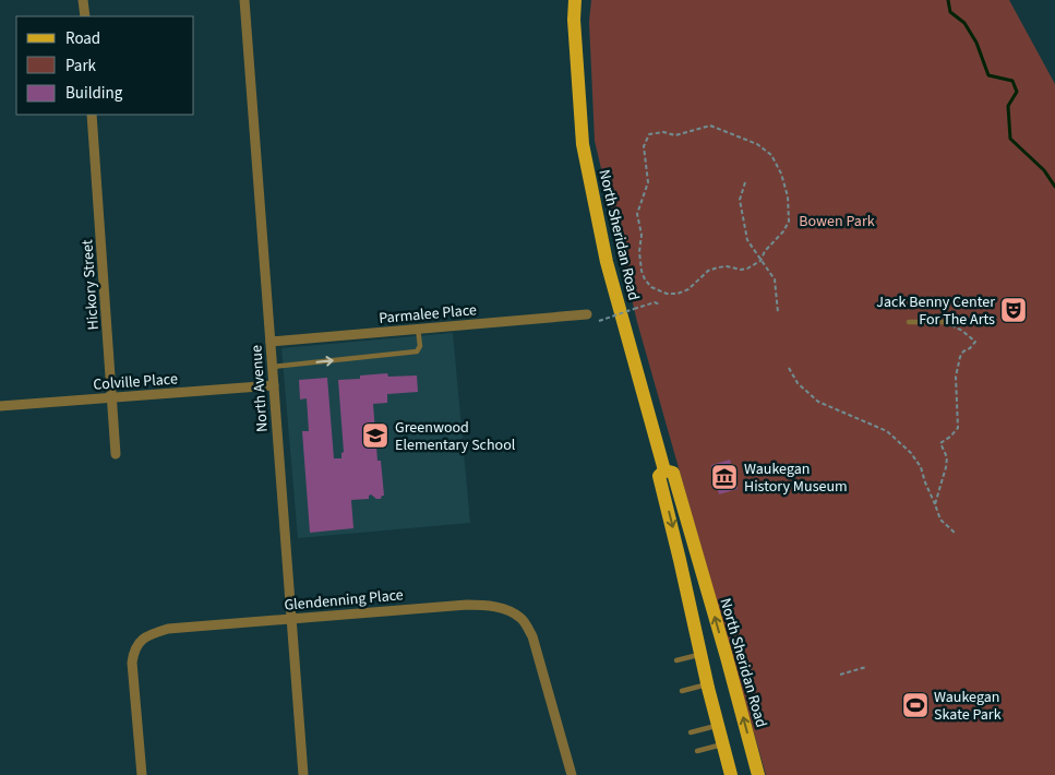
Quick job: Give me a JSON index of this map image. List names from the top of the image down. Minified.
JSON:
{"streets":{"main road":["North Sheridan Road"],"street":["Hickory Street","Parmalee Place","Colville Place","North Avenue","Glendenning Place"]},"crossings":[["Hickory Street","Colville Place"],["Parmalee Place","North Avenue"],["Colville Place","North Avenue"],["North Avenue","Glendenning Place"]],"parks":["Bowen Park"],"places":{"theatre":["Jack Benny Center For The Arts"],"school or university":["Greenwood Elementary School"],"museum":["Waukegan History Museum"],"sports":["Waukegan Skate Park"]},"legend":["Road","Park","Building"]}
